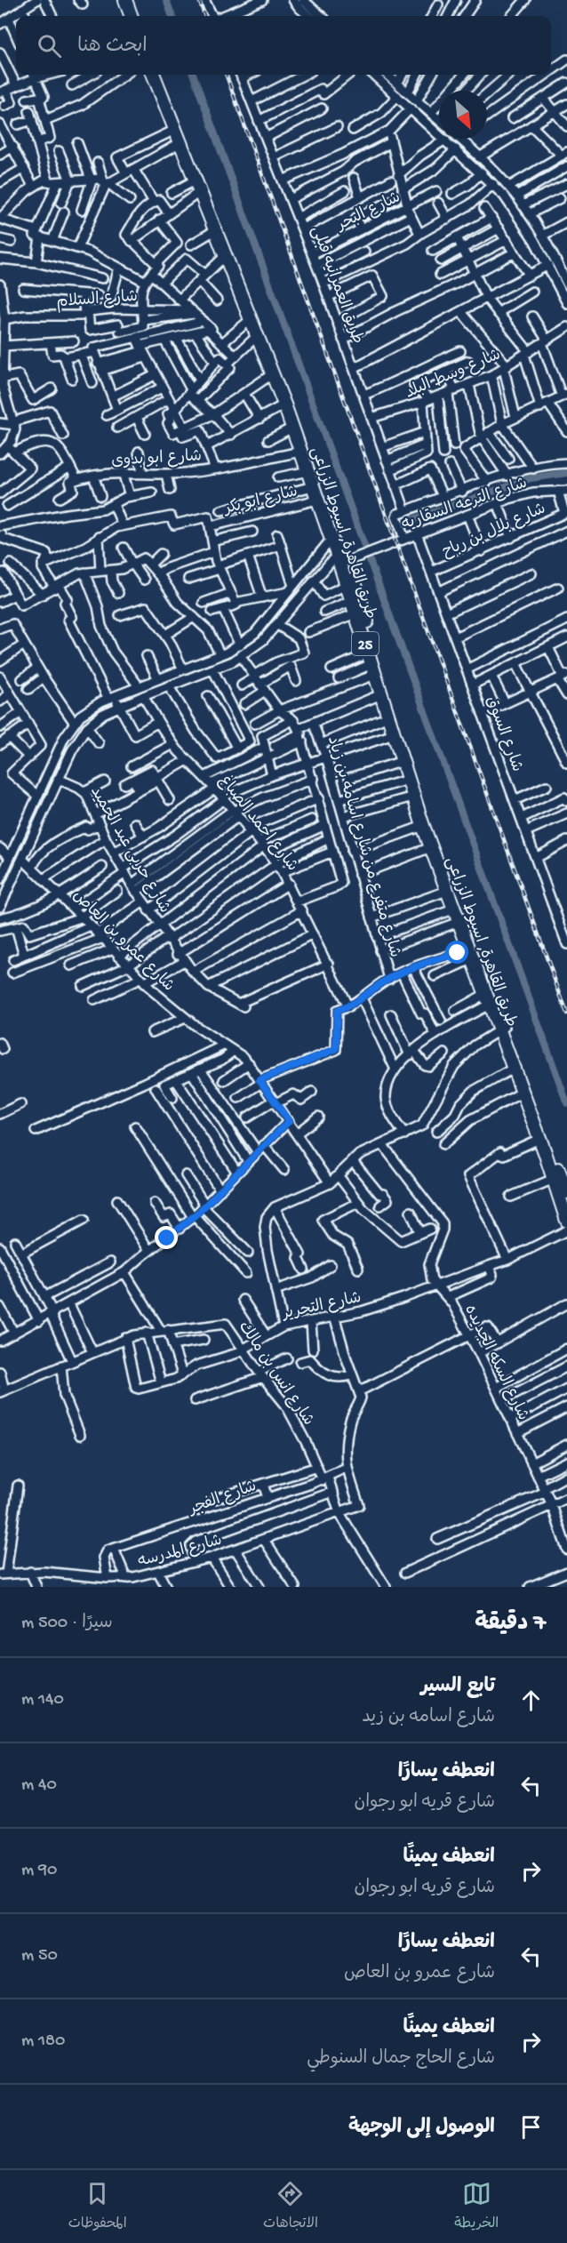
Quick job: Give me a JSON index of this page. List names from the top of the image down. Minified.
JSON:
{"streets":{"highway":["طريق القاهرة, اسيوط الزراعى","25"],"street":["شارع البحر","طريق العمرانيه قبلى","شارع السلام","شارع وسط البلد","شارع ابو بدوى","شارع ابو بكر","شارع الترعه السقاريه","شارع بلال بن رباح","شارع السوق","شارع احمد الصباغ","شارع متفرع من شارع اسامه بن زياد","شارع حربى عبد الحميد","شارع عمرو بن العاص","شارع التحرير","شارع السكه الجديده","شارع انس بن مالك","شارع الفجر","شارع المدرسه"]},"crossings":[["شارع البحر","طريق العمرانيه قبلى"],["طريق العمرانيه قبلى","شارع وسط البلد"],["شارع ابو بدوى","طريق القاهرة, اسيوط الزراعى"],["شارع ابو بكر","طريق القاهرة, اسيوط الزراعى"],["شارع الترعه السقاريه","طريق القاهرة, اسيوط الزراعى"],["شارع الترعه السقاريه","شارع السوق"],["شارع بلال بن رباح","شارع السوق"],["شارع احمد الصباغ","شارع حربى عبد الحميد"],["شارع التحرير","شارع السكه الجديده"],["شارع التحرير","شارع انس بن مالك"],["شارع انس بن مالك","شارع الفجر"],["شارع انس بن مالك","شارع المدرسه"]],"north":"bottom right","page":{"search":"ابحث هنا","heading":["7 دقيقة","سيرًا · 500 m"],"list":[["تابع السير","شارع اسامه بن زيد","140 m"],["انعطف يسارًا","شارع قريه ابو رجوان","40 m"],["انعطف يمينًا","شارع قريه ابو رجوان","90 m"],["انعطف يسارًا","شارع عمرو بن العاص","50 m"],["انعطف يمينًا","شارع الحاج جمال السنوطي","180 m"],"الوصول إلى الوجهة"],"nav":["الخريطة","الاتجاهات","المحفوظات"]}}
